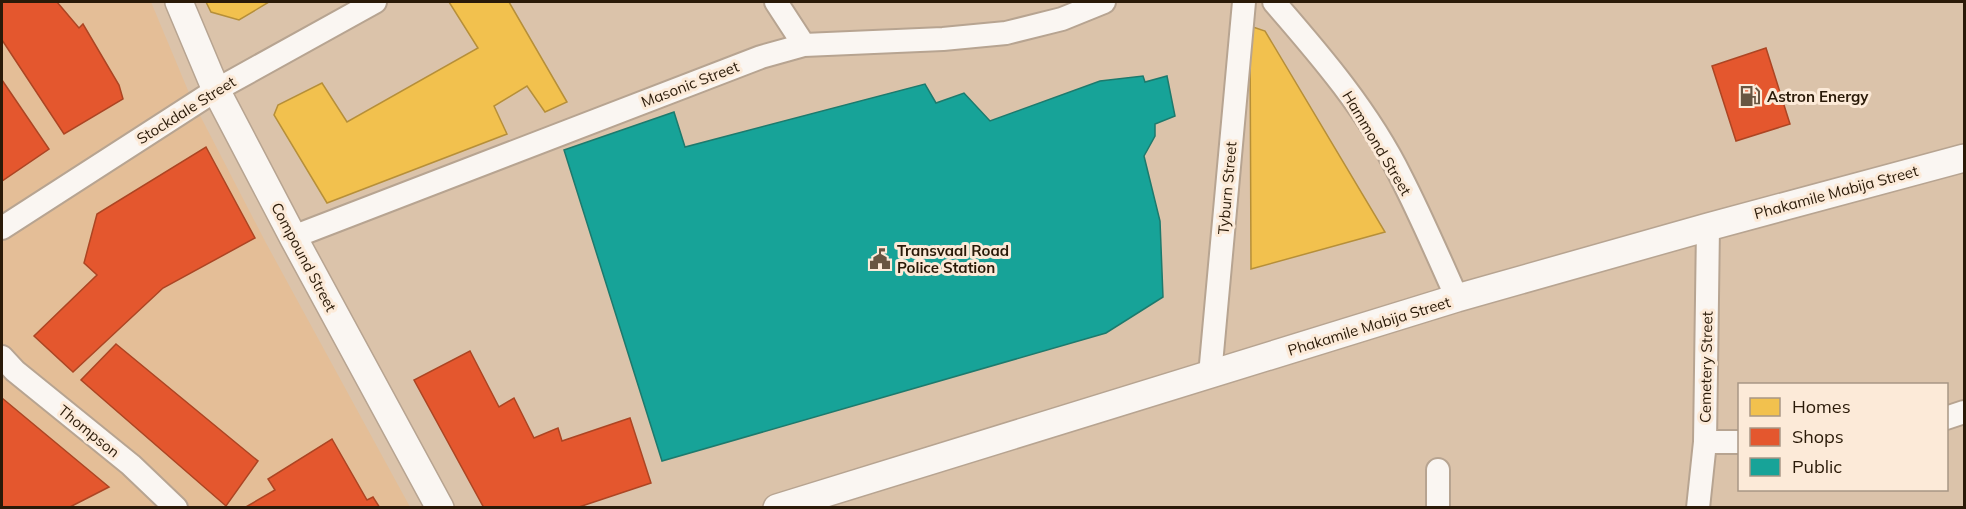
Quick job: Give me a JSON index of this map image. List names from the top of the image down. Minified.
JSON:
{"streets":{"street":["Masonic Street","Stockdale Street","Hammond Street","Tyburn Street","Phakamile Mabija Street","Compound Street","Cemetery Street","Thompson"]},"crossings":[["Masonic Street","Compound Street"],["Stockdale Street","Compound Street"],["Hammond Street","Phakamile Mabija Street"],["Tyburn Street","Phakamile Mabija Street"],["Phakamile Mabija Street","Cemetery Street"]],"places":{"fuel station":["Astron Energy"],"public building":["Transvaal Road Police Station"]},"legend":["Homes","Shops","Public"]}
